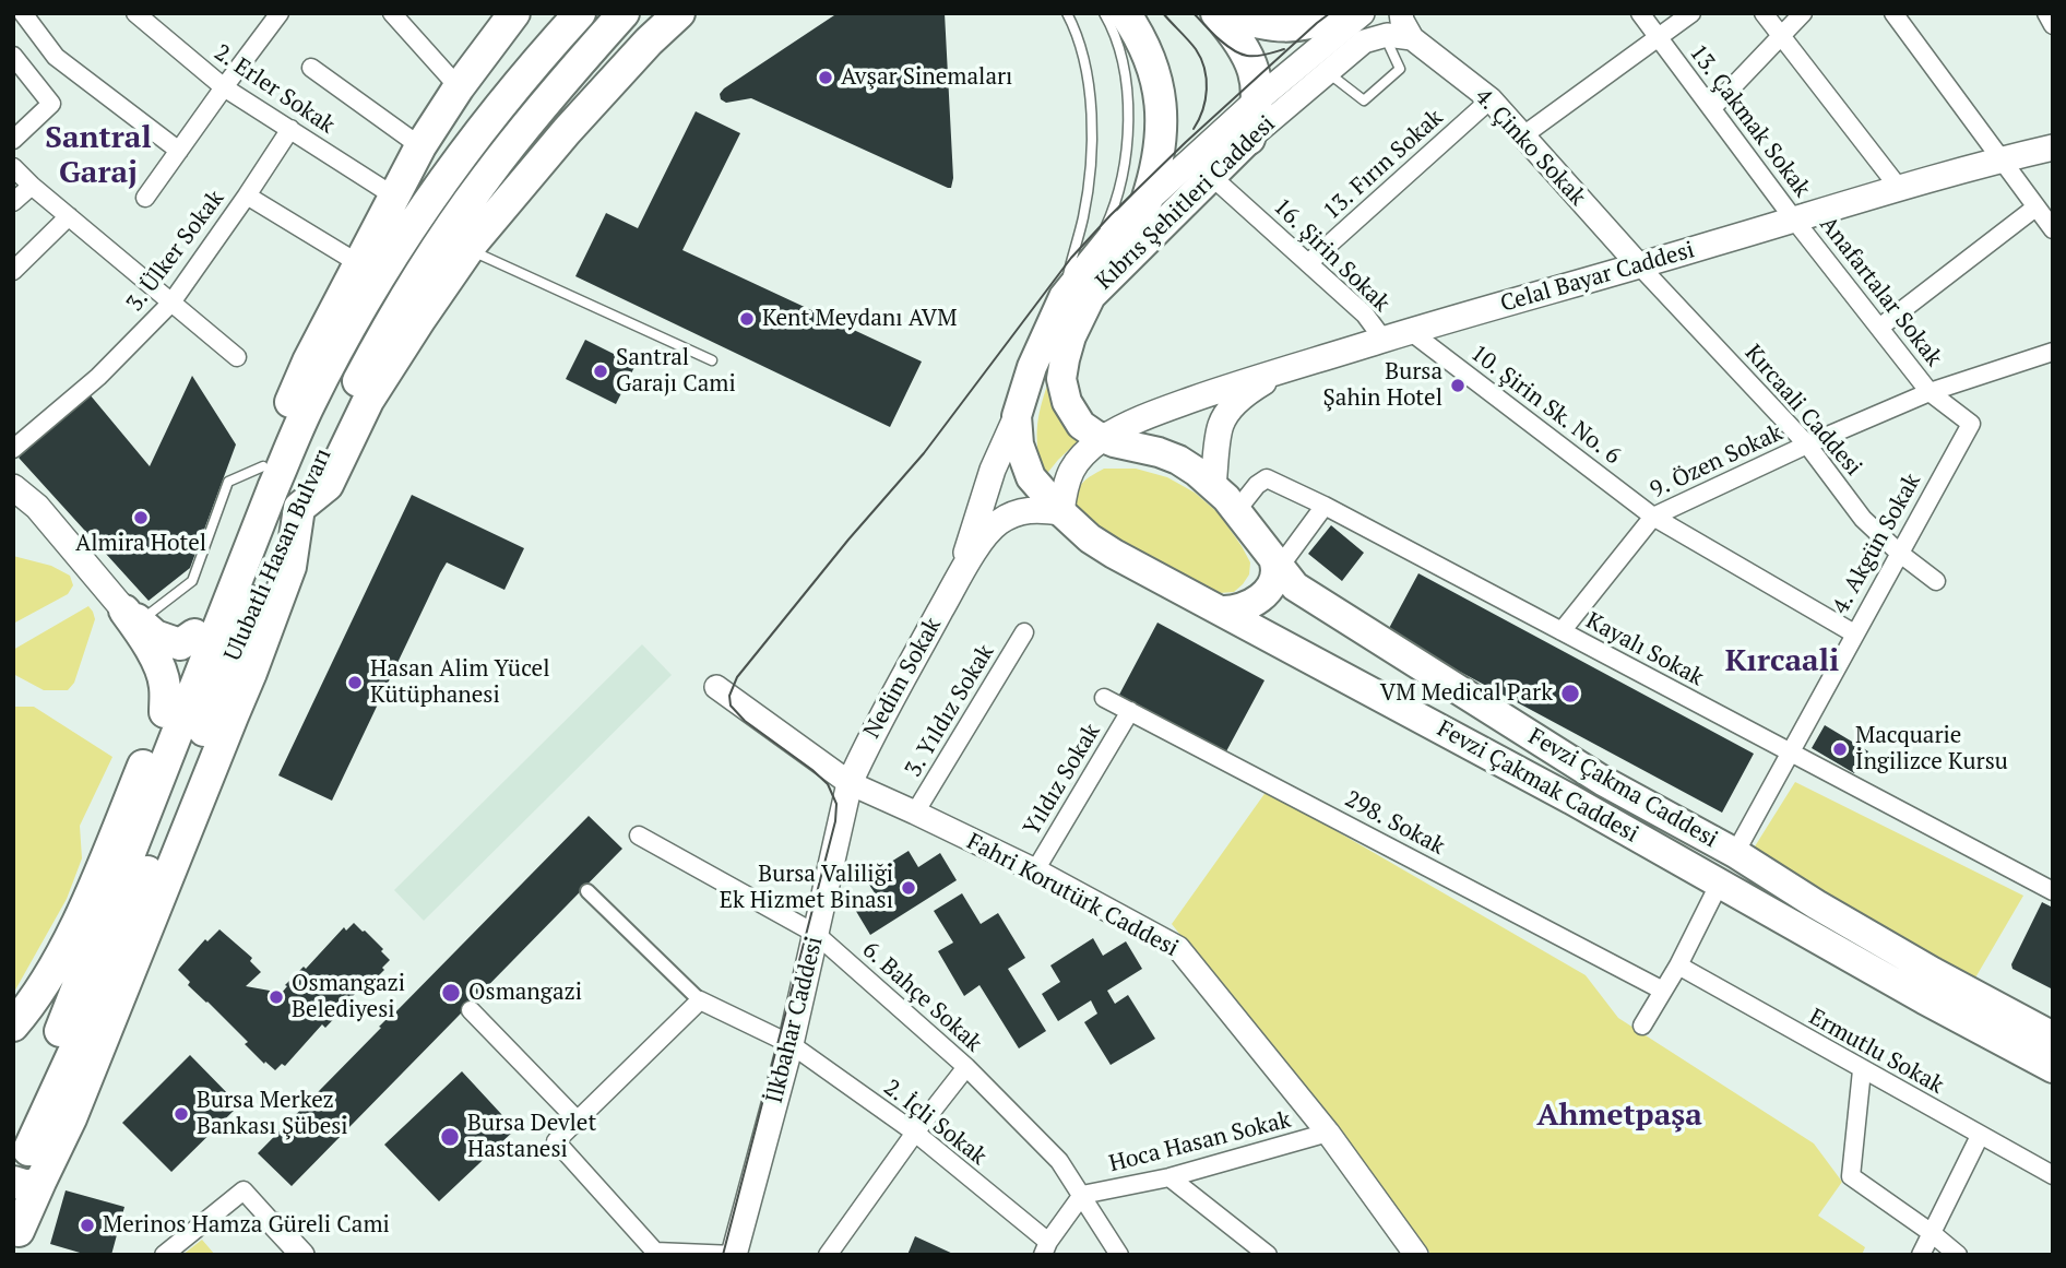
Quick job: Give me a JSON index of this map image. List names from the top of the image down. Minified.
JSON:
{"streets":{"highway":["Ulubatlı Hasan Bulvarı"],"main road":["Kıbrıs Şehitleri Caddesi","Celal Bayar Caddesi","Nedim Sokak","Fevzi Çakmak Caddesi","Fevzi Çakma Caddesi","İlkbahar Caddesi"],"street":["2. Erler Sokak","13. Çakmak Sokak","4. Çinko Sokak","13. Fırın Sokak","3. Ülker Sokak","16. Şirin Sokak","Anafartalar Sokak","10. Şirin Sk. No. 6","Kırcaali Caddesi","9. Özen Sokak","4. Akgün Sokak","Kayalı Sokak","3. Yıldız Sokak","Yıldız Sokak","298. Sokak","Fahri Korutürk Caddesi","6. Bahçe Sokak","Ermutlu Sokak","2. İçli Sokak","Hoca Hasan Sokak"]},"crossings":[["2. Erler Sokak","3. Ülker Sokak"],["13. Çakmak Sokak","Celal Bayar Caddesi"],["13. Çakmak Sokak","Anafartalar Sokak"],["4. Çinko Sokak","13. Fırın Sokak"],["4. Çinko Sokak","Celal Bayar Caddesi"],["4. Çinko Sokak","Kırcaali Caddesi"],["13. Fırın Sokak","16. Şirin Sokak"],["Kıbrıs Şehitleri Caddesi","16. Şirin Sokak"],["Kıbrıs Şehitleri Caddesi","Celal Bayar Caddesi"],["16. Şirin Sokak","Celal Bayar Caddesi"],["Celal Bayar Caddesi","Anafartalar Sokak"],["Celal Bayar Caddesi","10. Şirin Sk. No. 6"],["Celal Bayar Caddesi","Kırcaali Caddesi"],["Celal Bayar Caddesi","Fevzi Çakmak Caddesi"],["Anafartalar Sokak","9. Özen Sokak"],["Anafartalar Sokak","4. Akgün Sokak"],["10. Şirin Sk. No. 6","9. Özen Sokak"],["10. Şirin Sk. No. 6","4. Akgün Sokak"],["Kırcaali Caddesi","9. Özen Sokak"],["Kırcaali Caddesi","4. Akgün Sokak"],["9. Özen Sokak","4. Akgün Sokak"],["9. Özen Sokak","Kayalı Sokak"],["4. Akgün Sokak","Kayalı Sokak"],["4. Akgün Sokak","Fevzi Çakma Caddesi"],["Kayalı Sokak","Fevzi Çakma Caddesi"],["Nedim Sokak","Fahri Korutürk Caddesi"],["Nedim Sokak","İlkbahar Caddesi"],["3. Yıldız Sokak","Fahri Korutürk Caddesi"],["Yıldız Sokak","298. Sokak"],["Yıldız Sokak","Fahri Korutürk Caddesi"],["Fahri Korutürk Caddesi","İlkbahar Caddesi"],["Fahri Korutürk Caddesi","Hoca Hasan Sokak"],["6. Bahçe Sokak","İlkbahar Caddesi"],["6. Bahçe Sokak","Hoca Hasan Sokak"],["İlkbahar Caddesi","2. İçli Sokak"]],"districts":["Santral Garaj","Kırcaali","Ahmetpaşa"],"places":["Avşar Sinemaları","Kent Meydanı AVM","Santral Garajı Cami","Bursa Şahin Hotel","Almira Hotel","Hasan Alim Yücel Kütüphanesi","VM Medical Park","Macquarie İngilizce Kursu","Bursa Valiliği Ek Hizmet Binası","Osmangazi","Osmangazi Belediyesi","Bursa Merkez Bankası Şübesi","Bursa Devlet Hastanesi","Merinos Hamza Güreli Cami"]}
